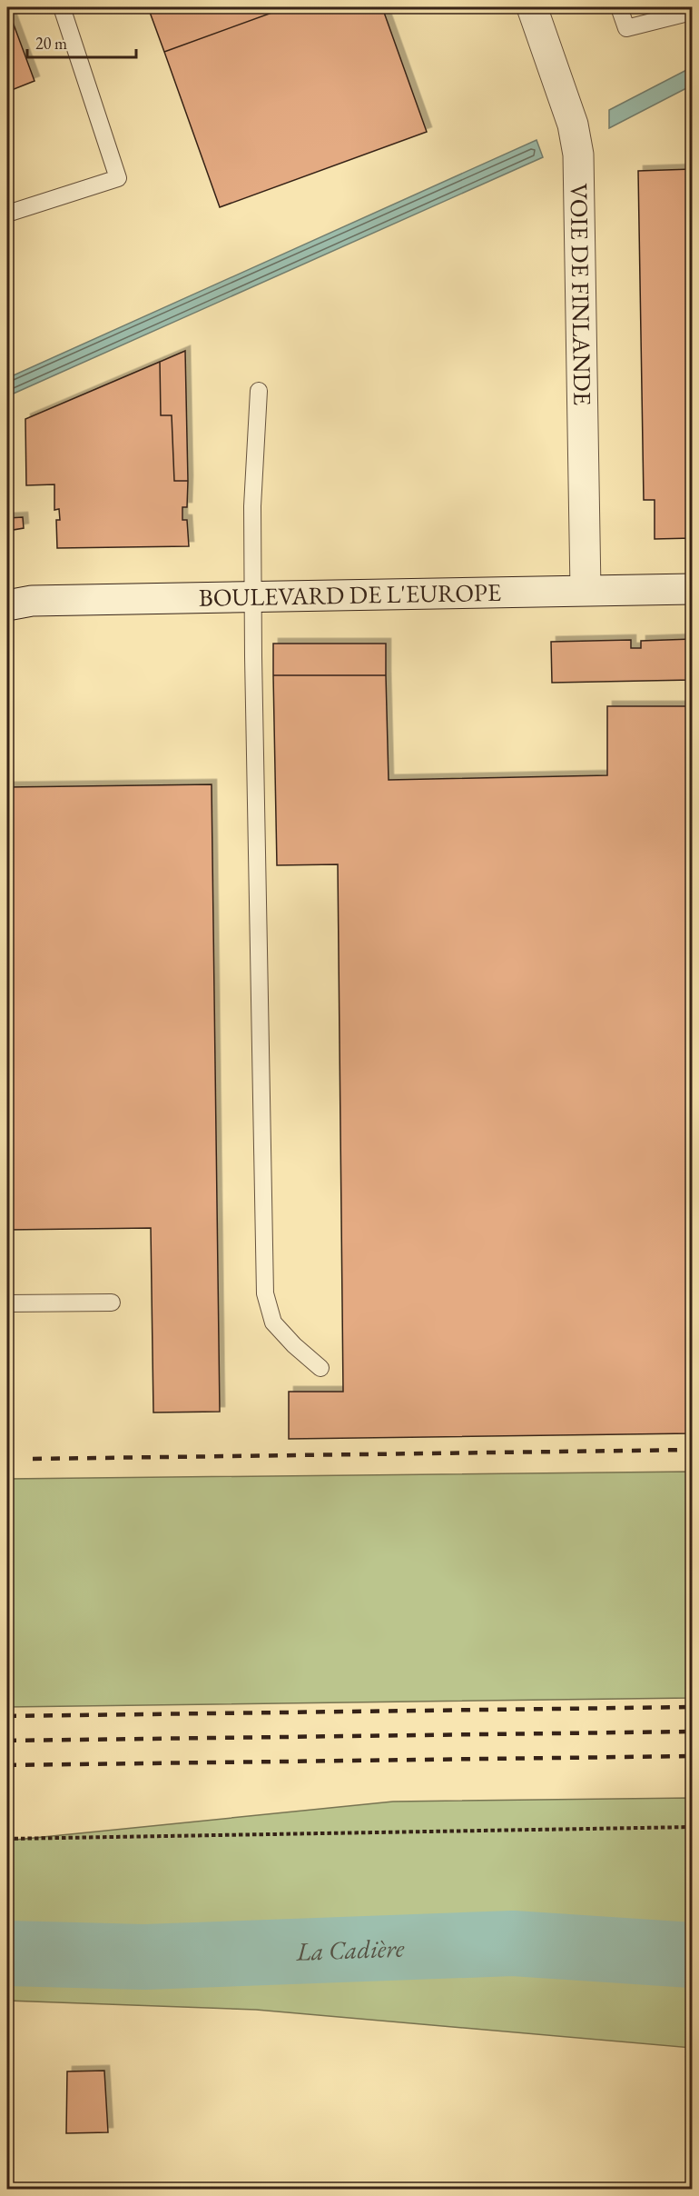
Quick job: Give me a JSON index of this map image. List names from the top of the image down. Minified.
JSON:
{"streets":{"street":["VOIE DE FINLANDE","BOULEVARD DE L'EUROPE"]},"crossings":[["VOIE DE FINLANDE","BOULEVARD DE L'EUROPE"]],"water":["La Cadière"],"scale_bar":"20 m"}
